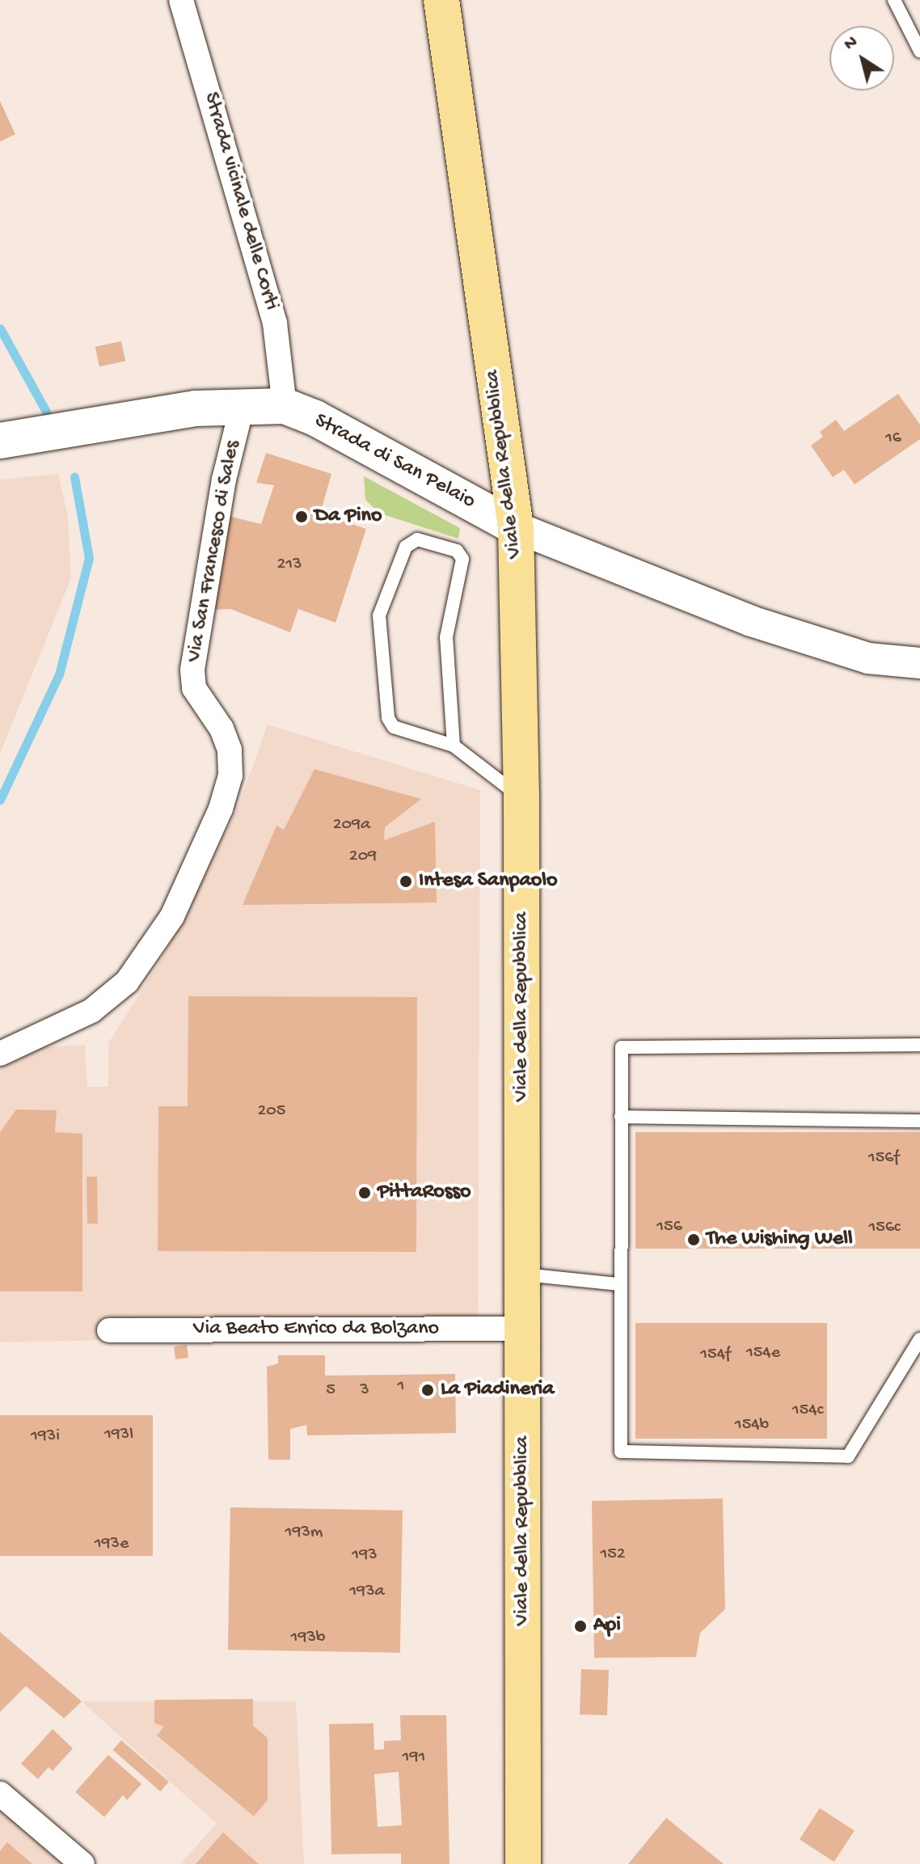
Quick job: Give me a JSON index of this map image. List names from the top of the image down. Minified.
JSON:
{"streets":{"main road":["Strada di San Pelaio","Viale della Repubblica"],"street":["Strada vicinale delle Corti","Via San Francesco di Sales","Via Beato Enrico da Bolzano"]},"crossings":[["Strada vicinale delle Corti","Strada di San Pelaio"],["Strada di San Pelaio","Viale della Repubblica"],["Strada di San Pelaio","Via San Francesco di Sales"],["Viale della Repubblica","Via Beato Enrico da Bolzano"]],"places":["Da Pino","Intesa Sanpaolo","PittaRosso","The Wishing Well","La Piadineria","Api"],"house_numbers":["16","213","209a","209","205","156f","156","156c","154e","154f","1","5","3","154c","154b","193l","193i","193m","193e","152","193","193a","193b","191"],"north":"top left"}
